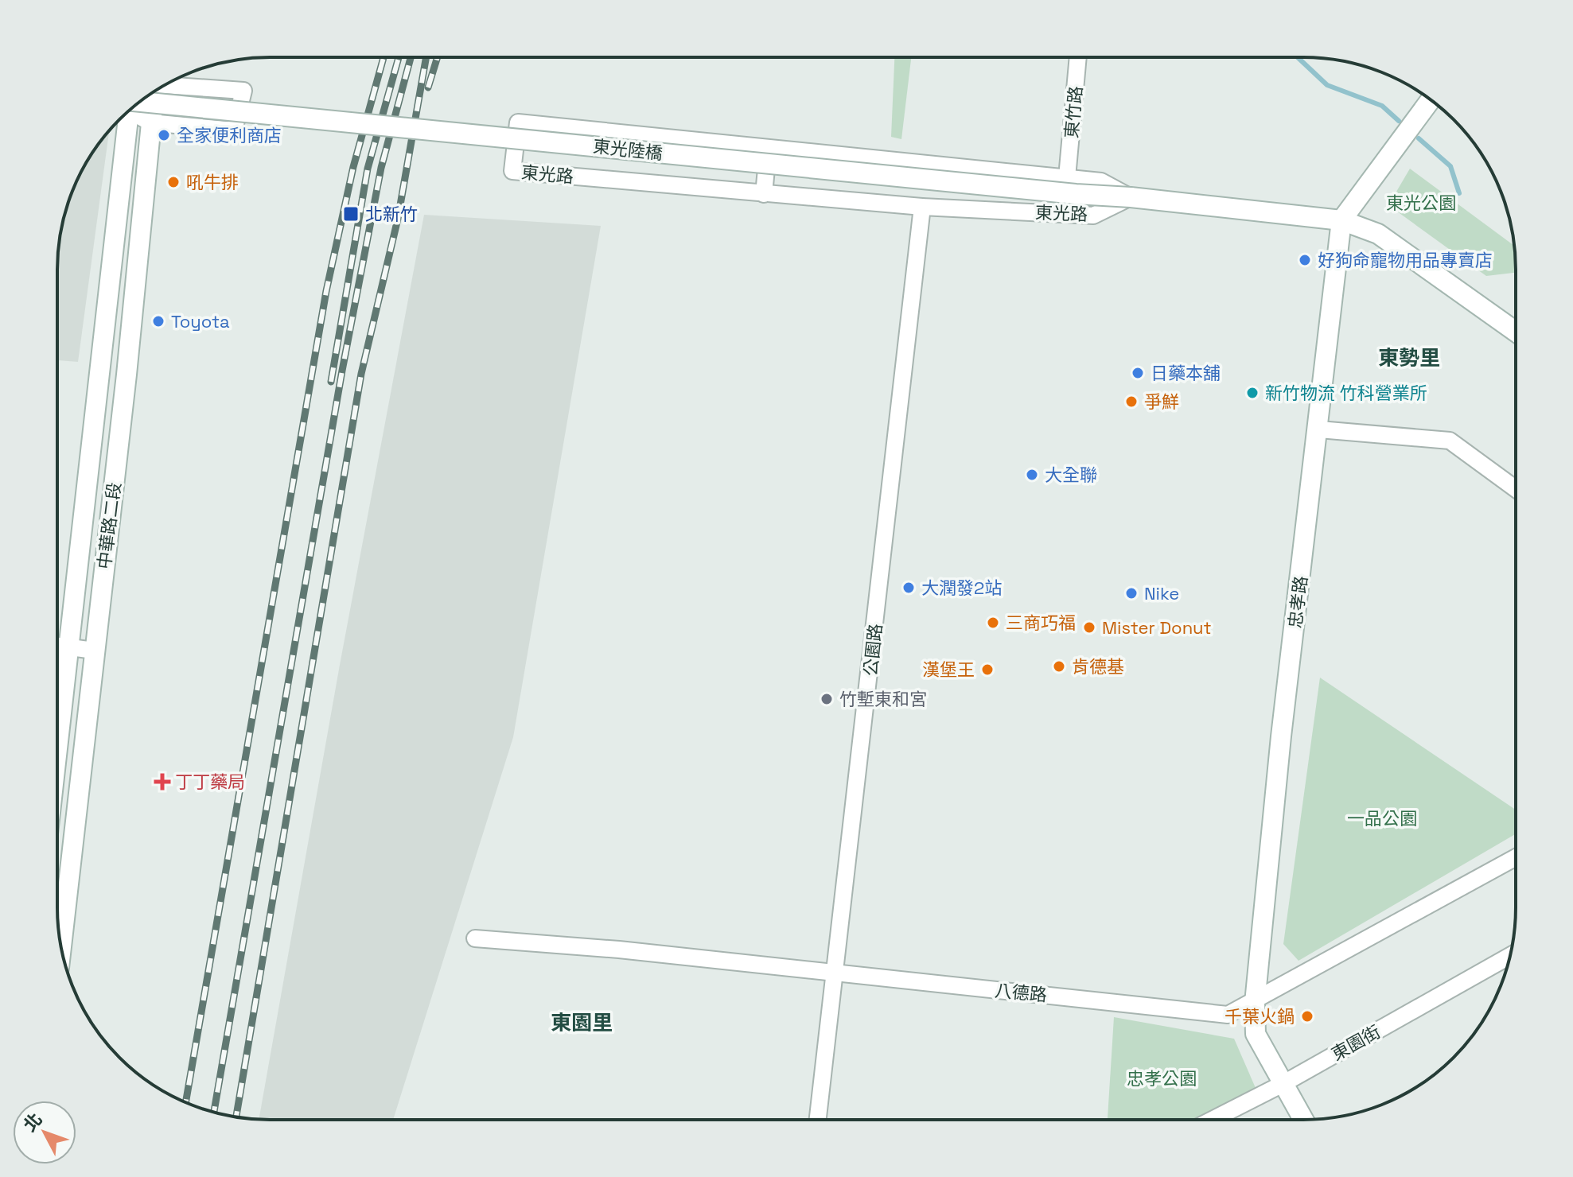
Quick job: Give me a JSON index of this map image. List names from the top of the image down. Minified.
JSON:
{"streets":{"street":["東竹路","東光陸橋","東光路","中華路二段","忠孝路","公園路","八德路","東園街"]},"crossings":[["東竹路","東光路"],["東光陸橋","東光路"],["東光路","忠孝路"],["東光路","公園路"],["忠孝路","八德路"],["忠孝路","東園街"],["公園路","八德路"]],"districts":["東勢里","東園里"],"parks":["東光公園","一品公園","忠孝公園"],"places":{"other":["全家便利商店","吼牛排","好狗命寵物用品專賣店","Toyota","日藥本舖","新竹物流 竹科營業所","爭鮮","大全聯","大潤發2站","Nike","三商巧福","Mister Donut","肯德基","漢堡王","竹塹東和宮","千葉火鍋"],"transit":["北新竹"],"health":["丁丁藥局"]},"north":"top left"}
